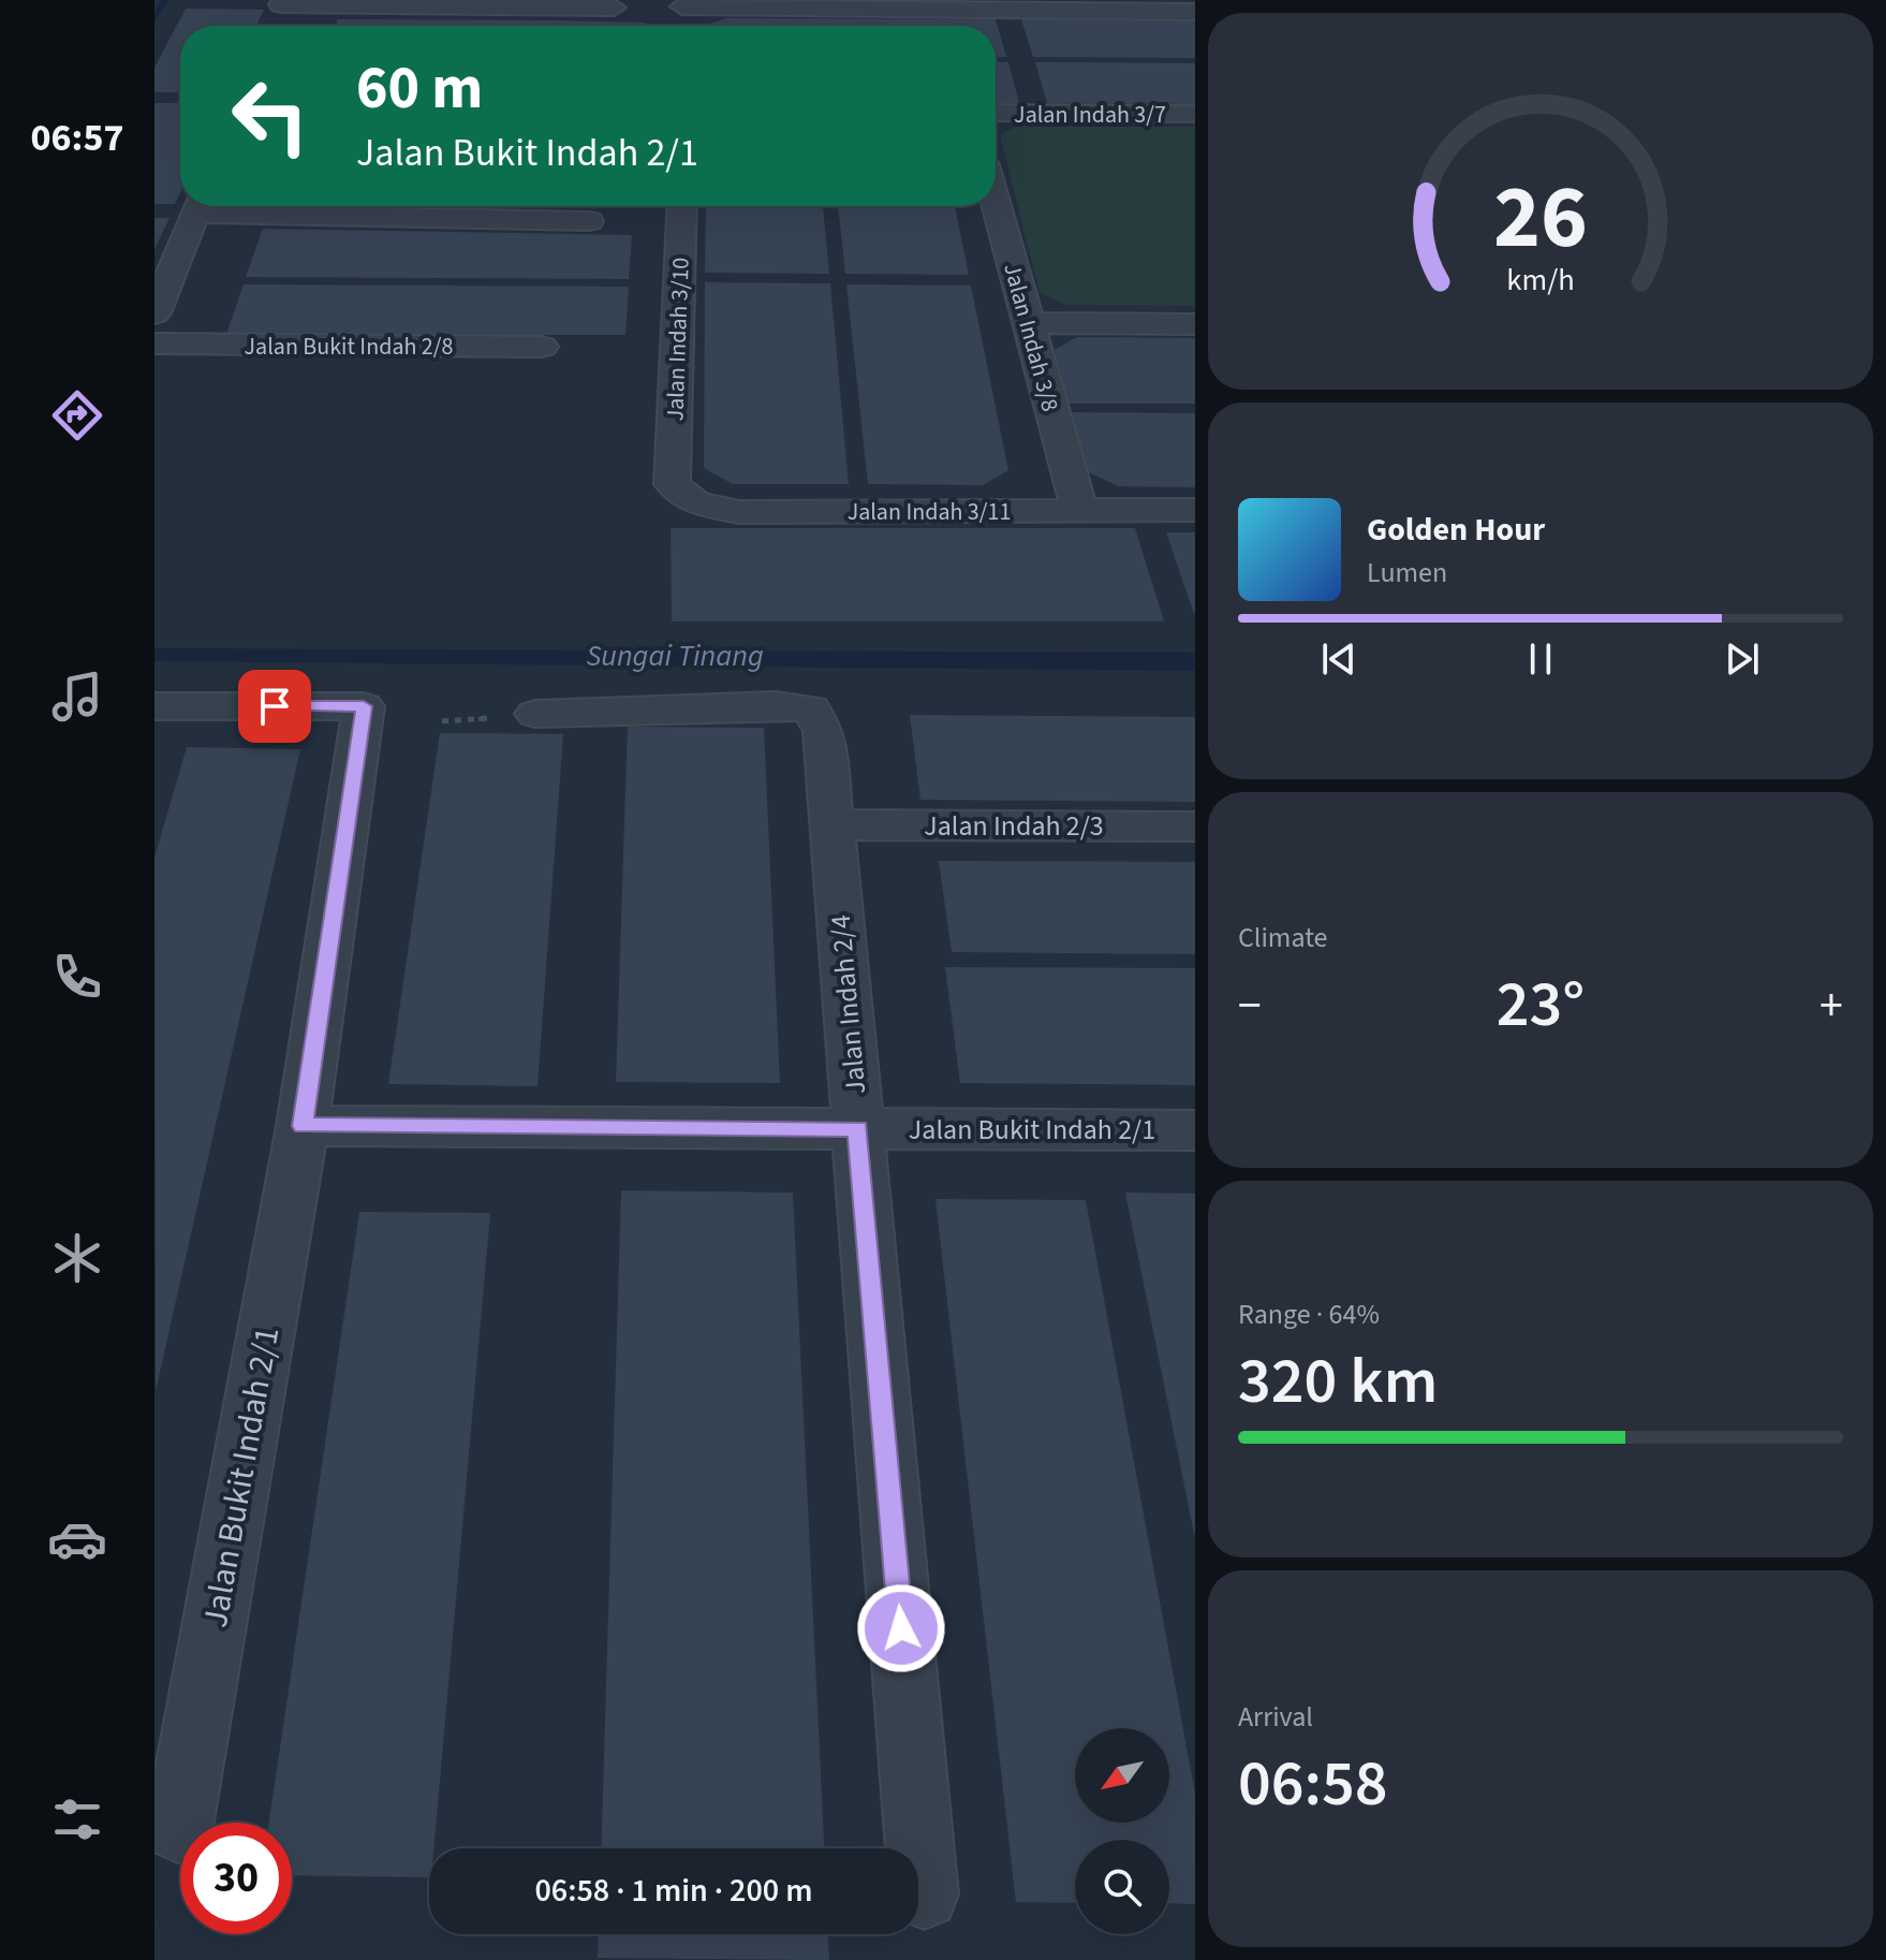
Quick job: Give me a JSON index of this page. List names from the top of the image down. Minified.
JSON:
{"streets":{"street":["Jalan Indah 3/7","Jalan Indah 3/8","Jalan Indah 3/10","Jalan Bukit Indah 2/8","Jalan Indah 3/11","Jalan Indah 2/3","Jalan Indah 2/4","Jalan Bukit Indah 2/1"]},"crossings":[["Jalan Indah 3/8","Jalan Indah 3/11"],["Jalan Indah 3/10","Jalan Indah 3/11"],["Jalan Indah 2/3","Jalan Indah 2/4"],["Jalan Indah 2/4","Jalan Bukit Indah 2/1"]],"water":["Sungai Tinang"],"north":"bottom left","page":{"tabs":"06:57","turn":["60 m","Jalan Bukit Indah 2/1"],"song":["Golden Hour","Lumen"],"tile":["Climate",["Range · 64%","320 km"],["Arrival","06:58"]],"heat":["−","23°","+"],"limit":"30","trip":"06:58 · 1 min · 200 m","gauge":["26","km/h"]}}
